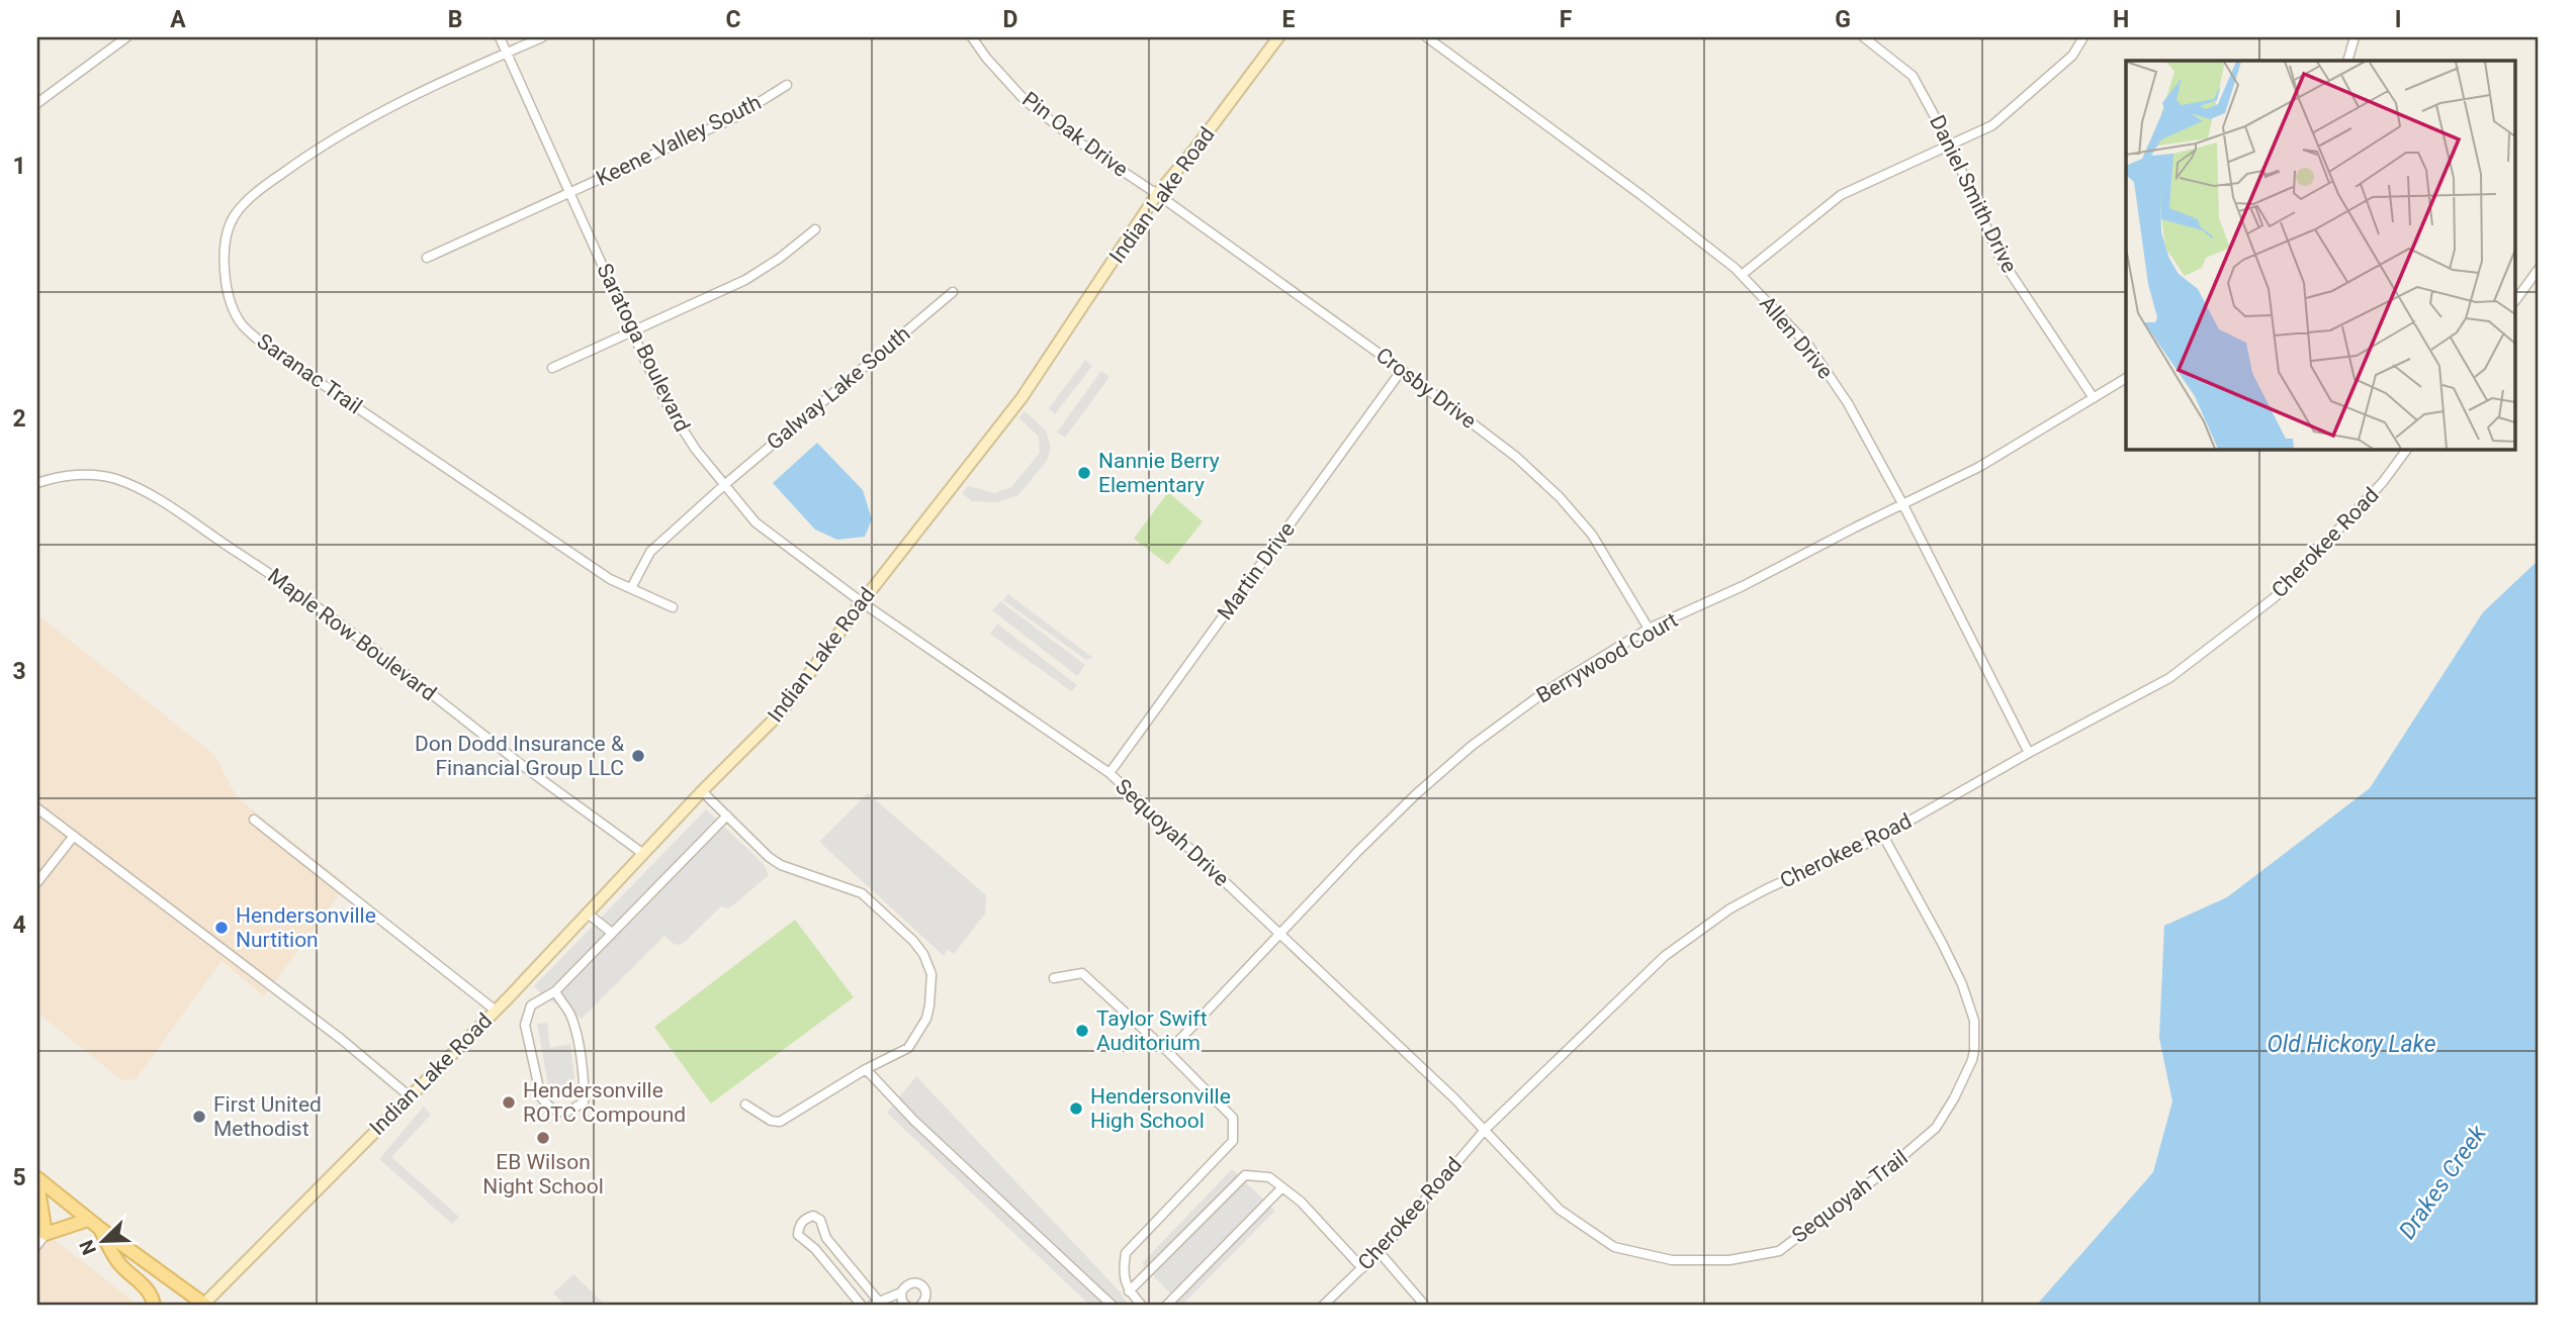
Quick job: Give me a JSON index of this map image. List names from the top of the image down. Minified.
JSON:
{"streets":{"street":["Pin Oak Drive","Keene Valley South","Daniel Smith Drive","Indian Lake Road","Allen Drive","Saratoga Boulevard","Saranac Trail","Galway Lake South","Crosby Drive","Cherokee Road","Martin Drive","Maple Row Boulevard","Berrywood Court","Sequoyah Drive","Sequoyah Trail"]},"crossings":[["Pin Oak Drive","Indian Lake Road"],["Pin Oak Drive","Crosby Drive"],["Keene Valley South","Saratoga Boulevard"],["Daniel Smith Drive","Berrywood Court"],["Indian Lake Road","Saratoga Boulevard"],["Indian Lake Road","Crosby Drive"],["Indian Lake Road","Maple Row Boulevard"],["Indian Lake Road","Sequoyah Drive"],["Allen Drive","Cherokee Road"],["Allen Drive","Berrywood Court"],["Saratoga Boulevard","Saranac Trail"],["Saratoga Boulevard","Galway Lake South"],["Saratoga Boulevard","Sequoyah Drive"],["Saranac Trail","Galway Lake South"],["Crosby Drive","Martin Drive"],["Crosby Drive","Berrywood Court"],["Cherokee Road","Sequoyah Trail"],["Martin Drive","Sequoyah Drive"],["Berrywood Court","Sequoyah Drive"],["Sequoyah Drive","Sequoyah Trail"]],"water":["Old Hickory Lake","Drakes Creek"],"places":["Nannie Berry Elementary","Don Dodd Insurance & Financial Group LLC","Hendersonville Nurtition","Taylor Swift Auditorium","Hendersonville ROTC Compound","Hendersonville High School","First United Methodist","EB Wilson Night School"],"north":"bottom left","grid":{"columns":["A","B","C","D","E","F","G","H","I"],"rows":["1","2","3","4","5"]}}
